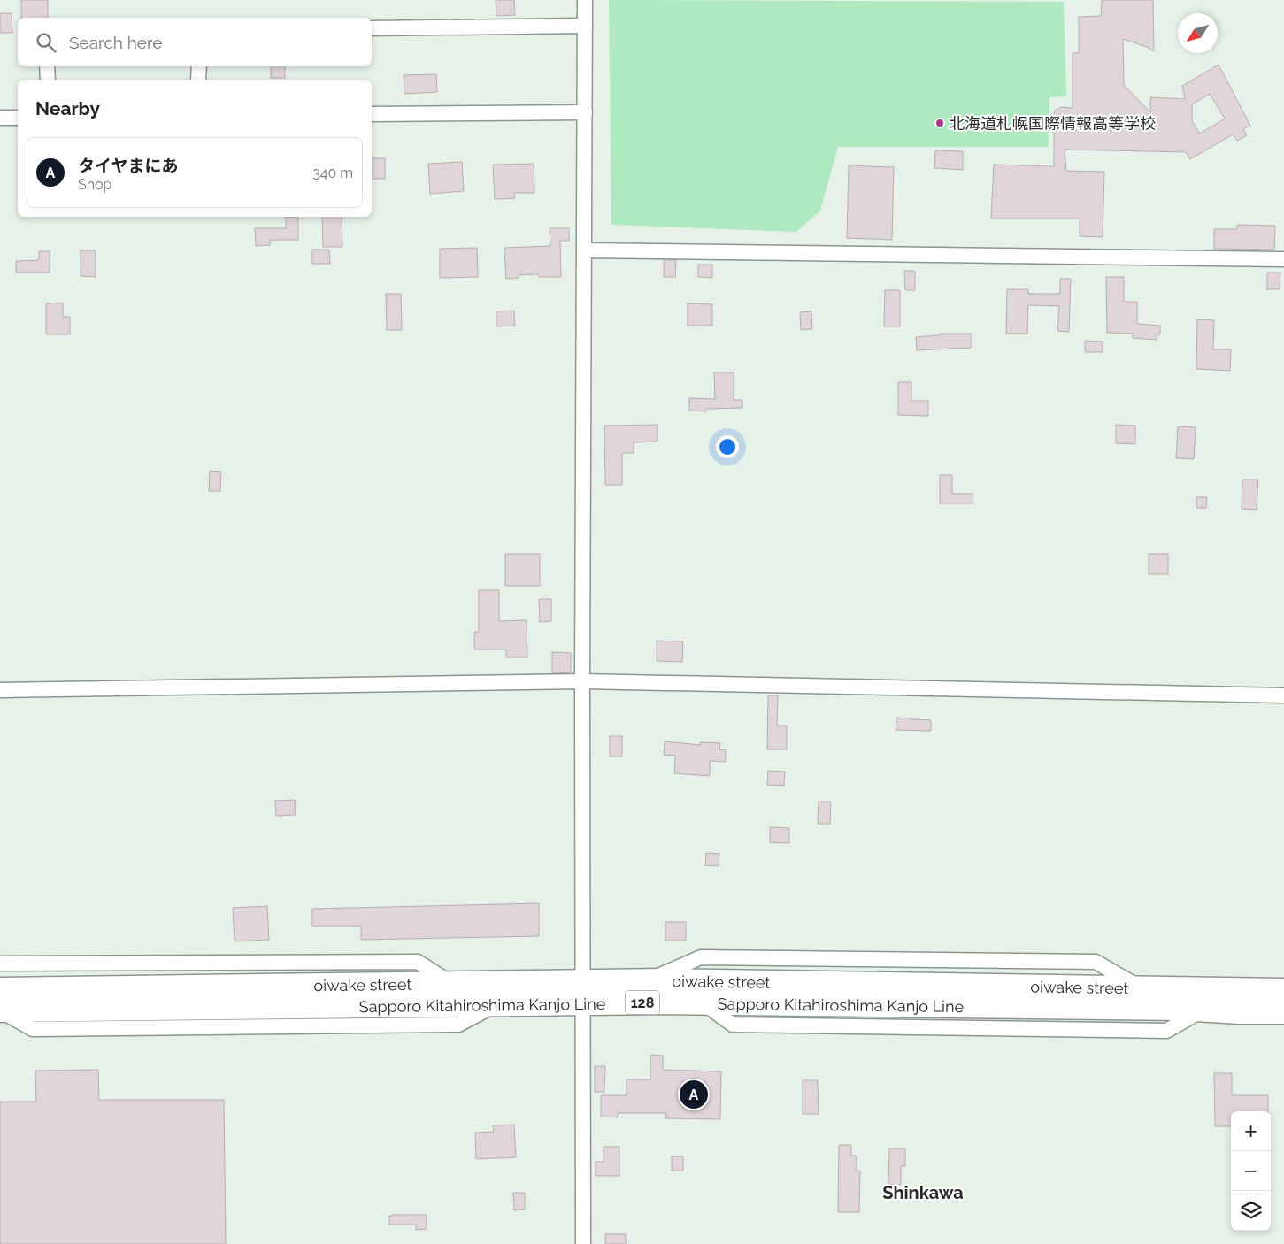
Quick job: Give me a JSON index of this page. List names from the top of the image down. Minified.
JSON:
{"streets":{"main road":["oiwake street","128","Sapporo Kitahiroshima Kanjo Line"]},"crossings":[["oiwake street","Sapporo Kitahiroshima Kanjo Line"]],"districts":["Shinkawa"],"places":["北海道札幌国際情報高等学校"],"north":"bottom left","page":{"search":"Search here","heading":"Nearby","list":[{"mark":"A","name":"タイヤまにあ","note":"Shop","value":"340 m"}],"pins":"A","map_buttons":["+","−"]}}
